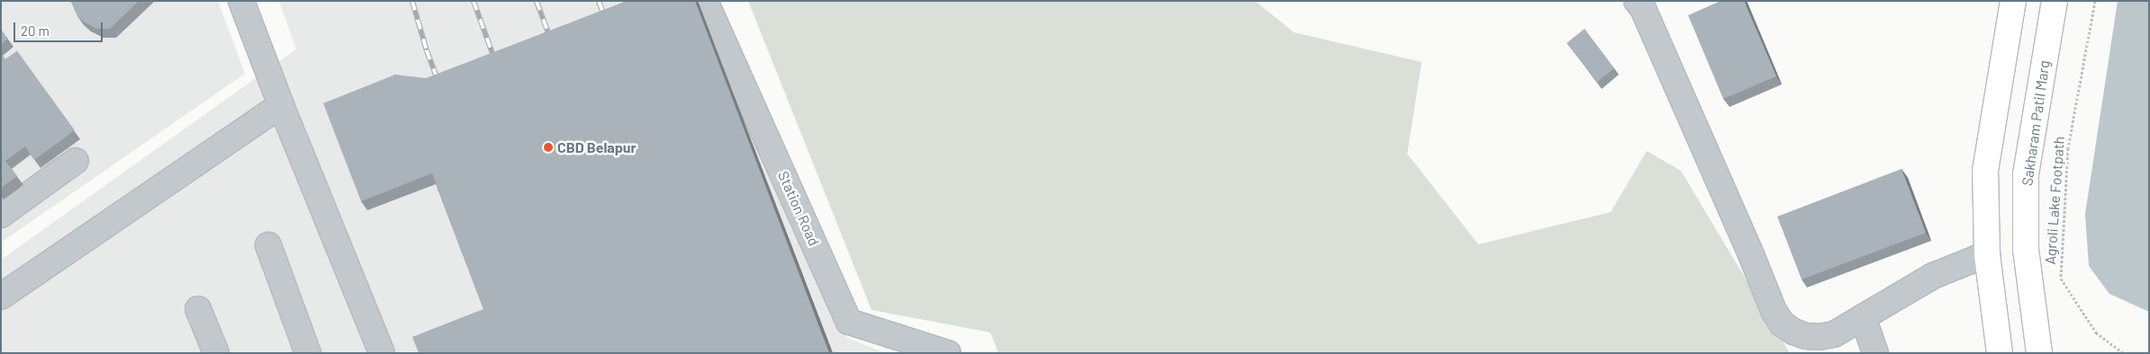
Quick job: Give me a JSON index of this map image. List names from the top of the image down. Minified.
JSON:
{"streets":{"main road":["Sakharam Patil Marg"],"lane":["Station Road"],"path":["Agroli Lake Footpath"]},"places":["CBD Belapur"],"scale_bar":"20 m"}
